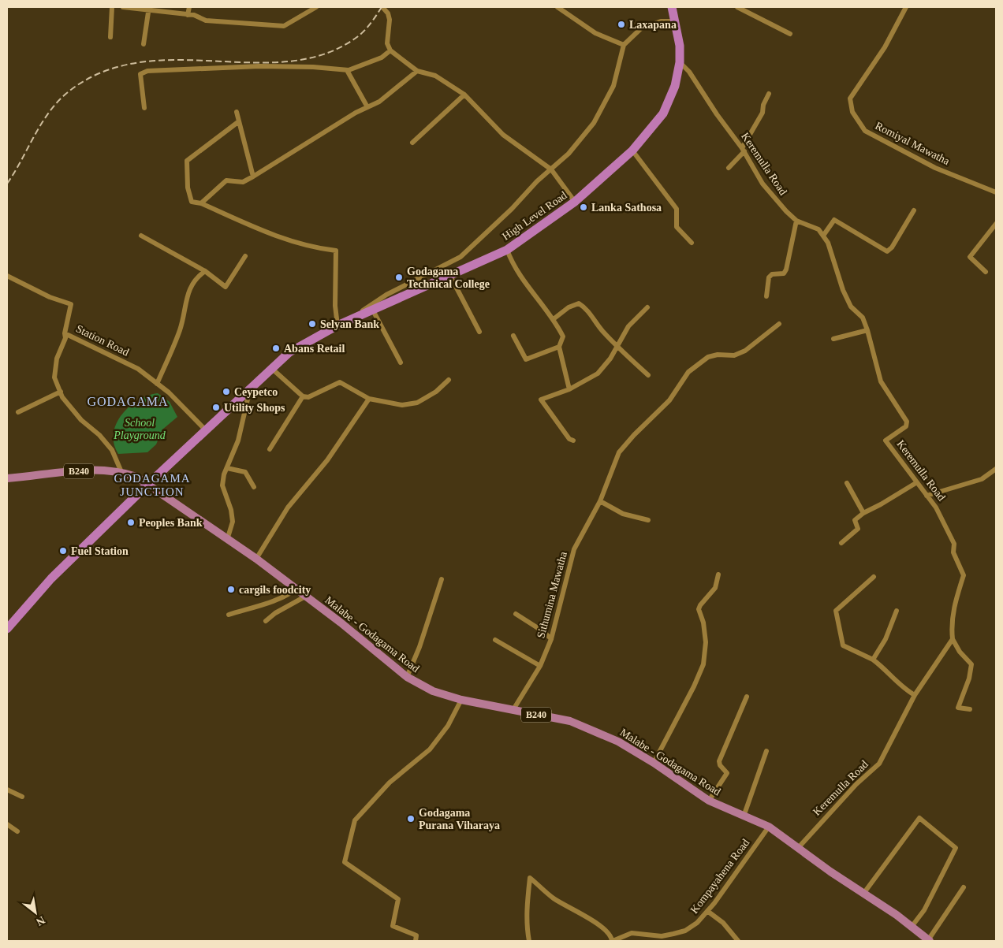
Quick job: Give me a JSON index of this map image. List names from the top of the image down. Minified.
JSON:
{"streets":{"highway":["High Level Road"],"main road":["B240","Malabe - Godagama Road"],"street":["Romiyal Mawatha","Keremulla Road","Station Road","Sithumina Mawatha","Kompayahena Road"]},"crossings":[["Keremulla Road","High Level Road"],["Keremulla Road","Malabe - Godagama Road"],["High Level Road","Station Road"],["High Level Road","B240"],["High Level Road","Malabe - Godagama Road"],["B240","Malabe - Godagama Road"],["Sithumina Mawatha","Malabe - Godagama Road"],["Malabe - Godagama Road","Kompayahena Road"]],"districts":["GODAGAMA","GODAGAMA JUNCTION"],"parks":["School Playground"],"places":["Laxapana","Lanka Sathosa","Godagama Technical College","Selyan Bank","Abans Retail","Ceypetco","Utility Shops","Peoples Bank","Fuel Station","cargils foodcity","Godagama Purana Viharaya"],"north":"bottom right"}
